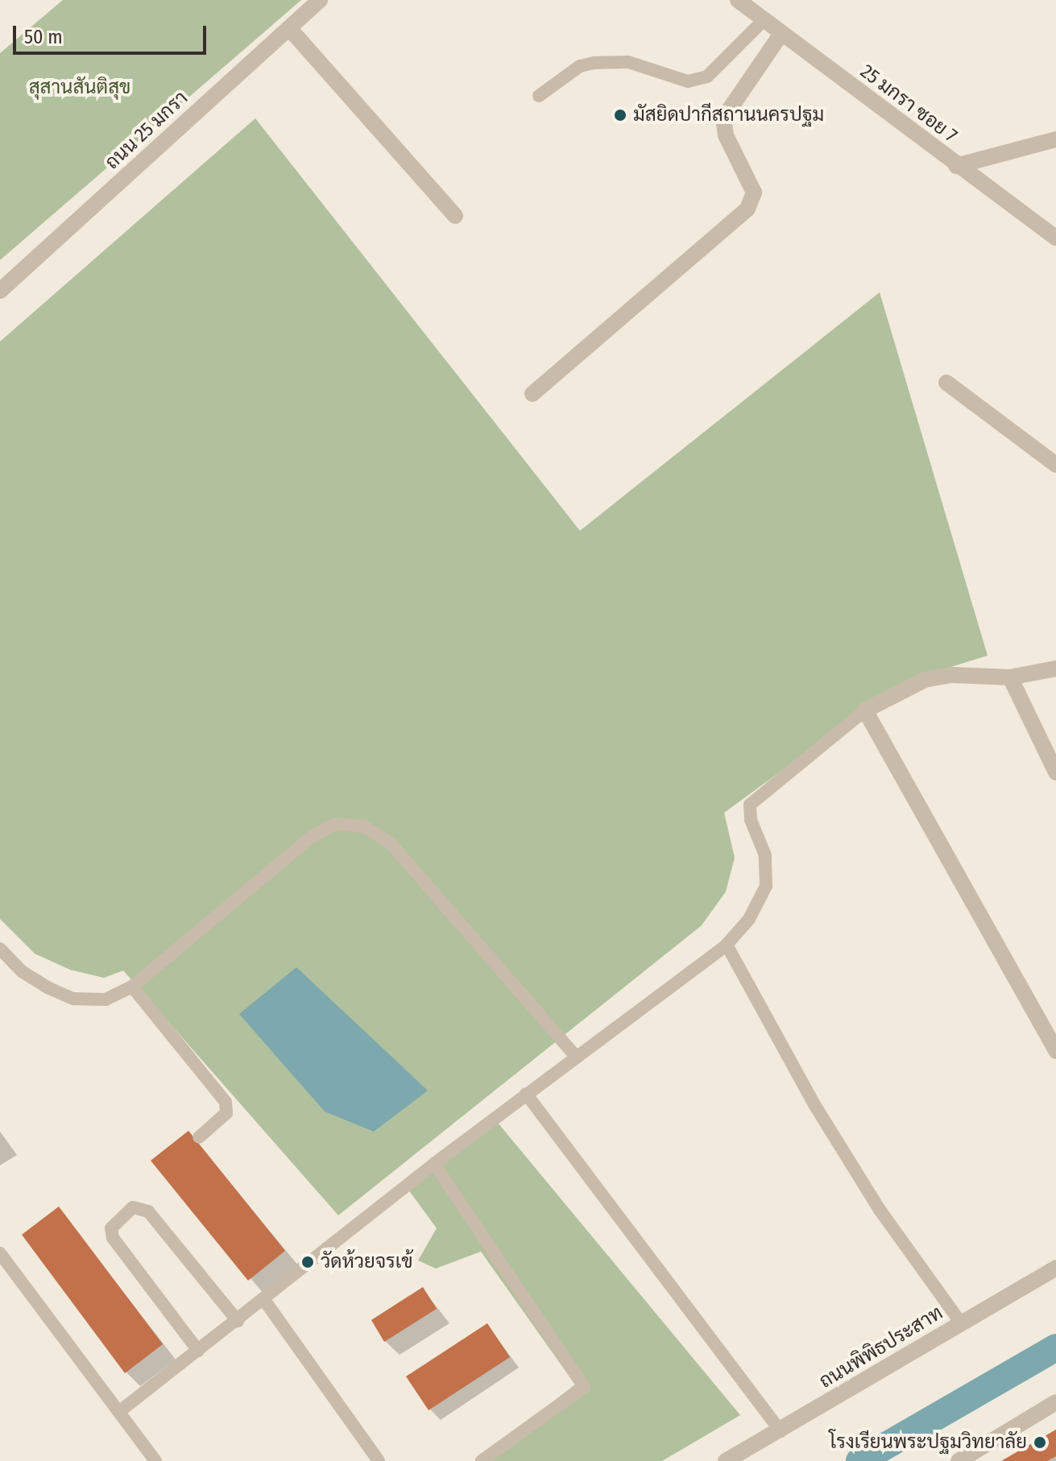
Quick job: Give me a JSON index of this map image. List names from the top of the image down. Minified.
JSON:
{"streets":{"street":["25 มกรา ซอย 7","ถนน 25 มกรา","ถนนพิพิธประสาท"]},"parks":["สุสานสันติสุข"],"places":["มัสยิดปากีสถานนครปฐม","วัดห้วยจรเข้","โรงเรียนพระปฐมวิทยาลัย"],"scale_bar":"50 m"}
